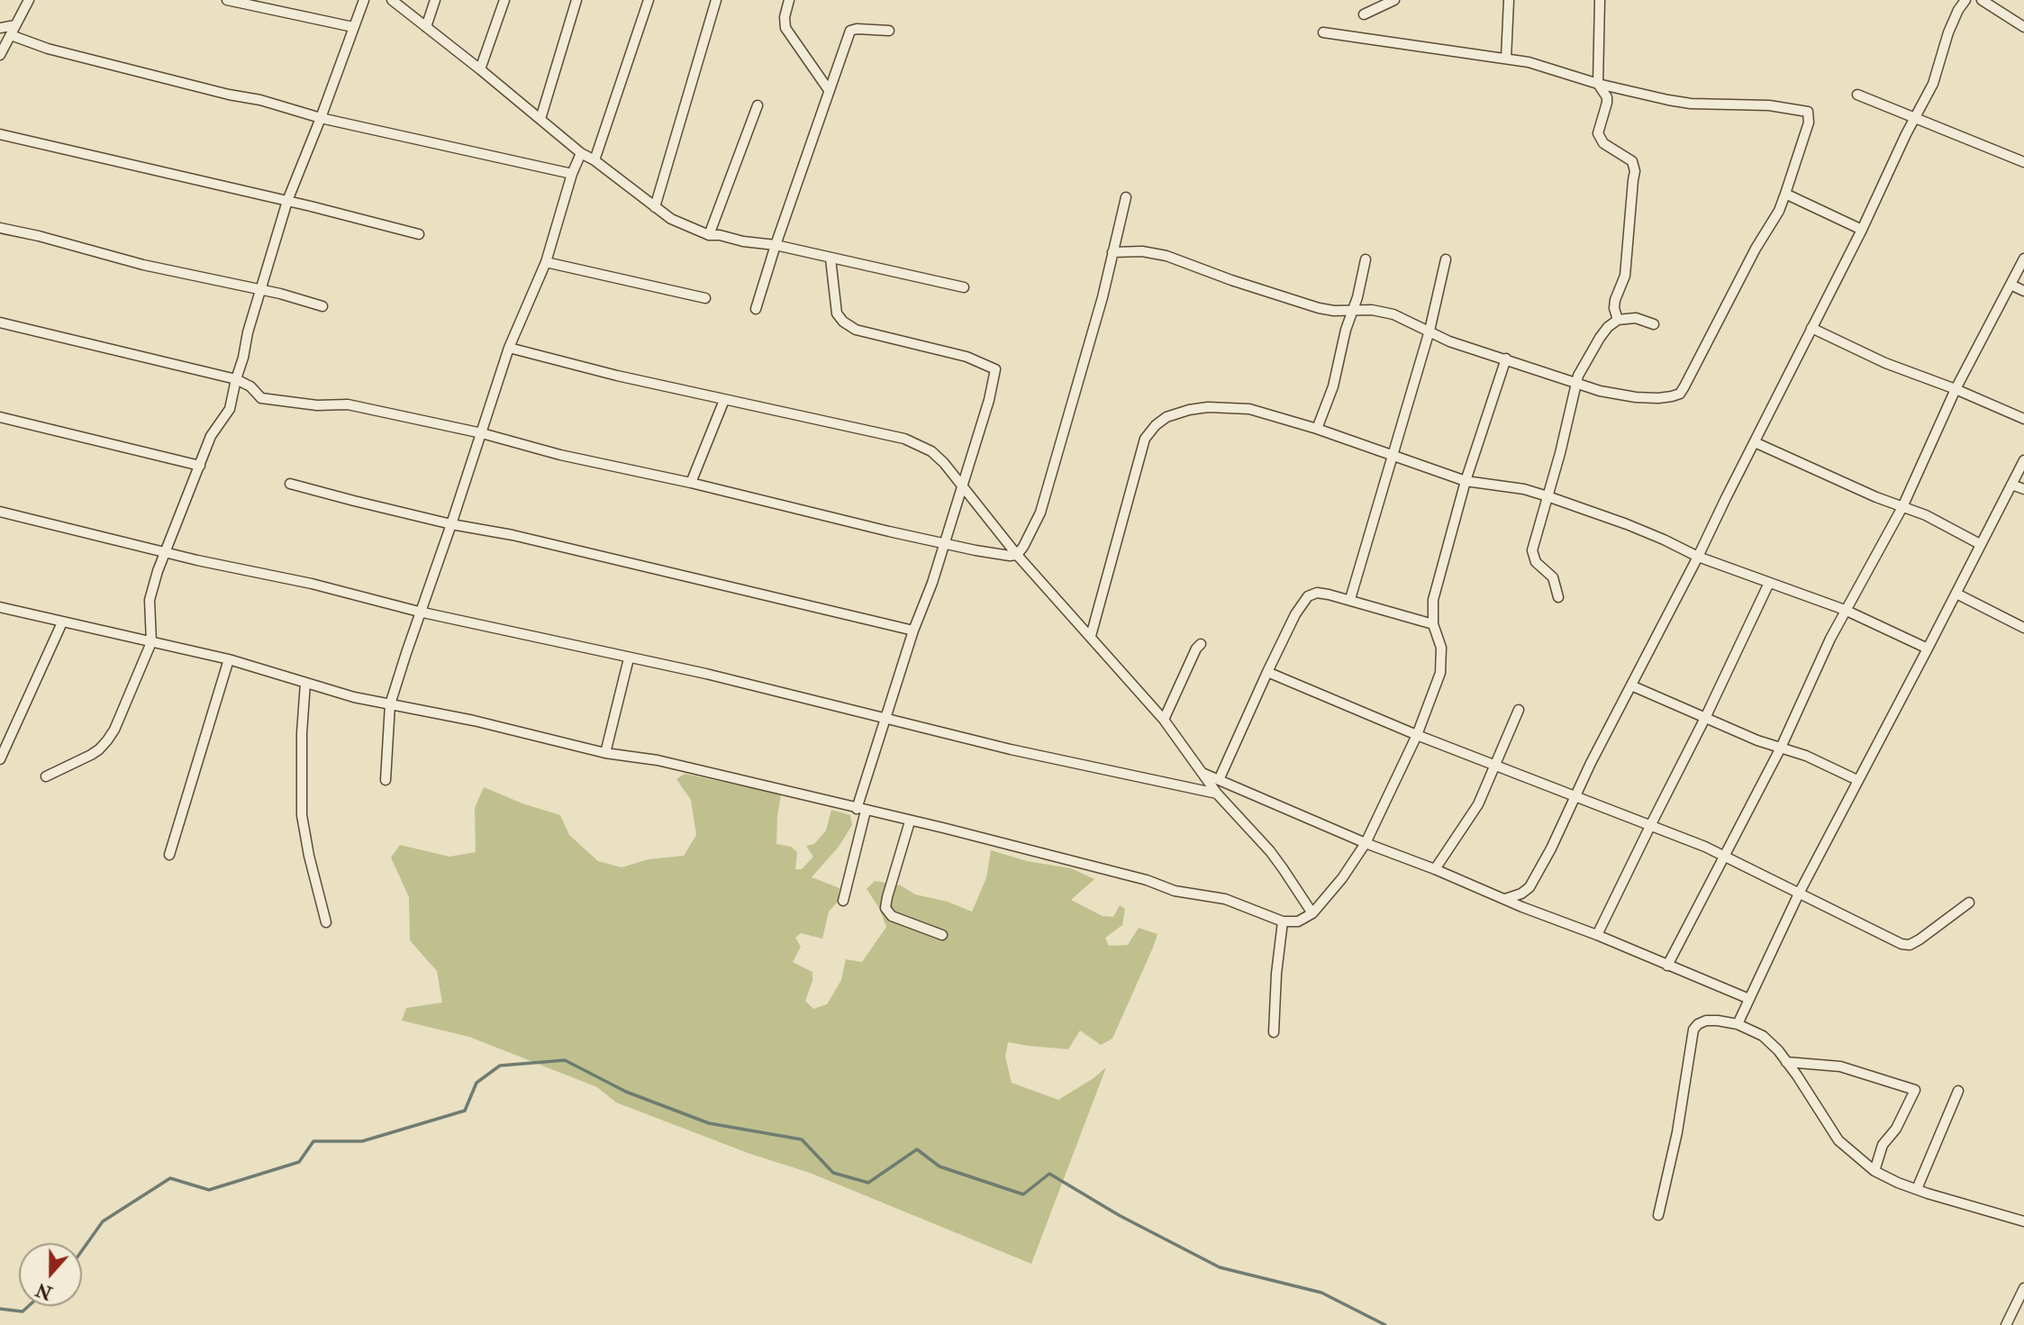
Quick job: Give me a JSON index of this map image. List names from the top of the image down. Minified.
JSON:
{"north":"bottom"}
